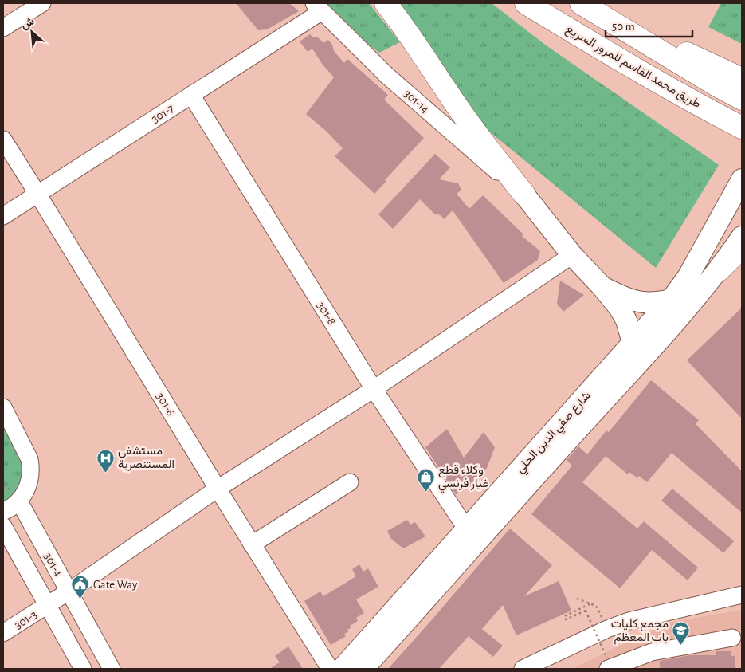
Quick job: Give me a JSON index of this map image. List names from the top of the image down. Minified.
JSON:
{"streets":{"highway":["طريق محمد القاسم للمرور السريع"],"main road":["شارع صفي الدين الحلي"],"street":["301-14","301-7","301-8","301-6","301-4","301-3"]},"crossings":[["301-14","301-7"],["301-7","301-8"],["301-7","301-6"],["301-8","شارع صفي الدين الحلي"],["301-8","301-3"],["301-6","301-3"],["301-4","301-3"]],"places":{"hospital":["مستشفى المستنصرية"],"shop":["وكلاء قطع غيار فرنسي"],"public building":["Gate Way"],"school or university":["مجمع كليات باب المعظم"]},"scale_bar":"50 m","north":"top left"}
